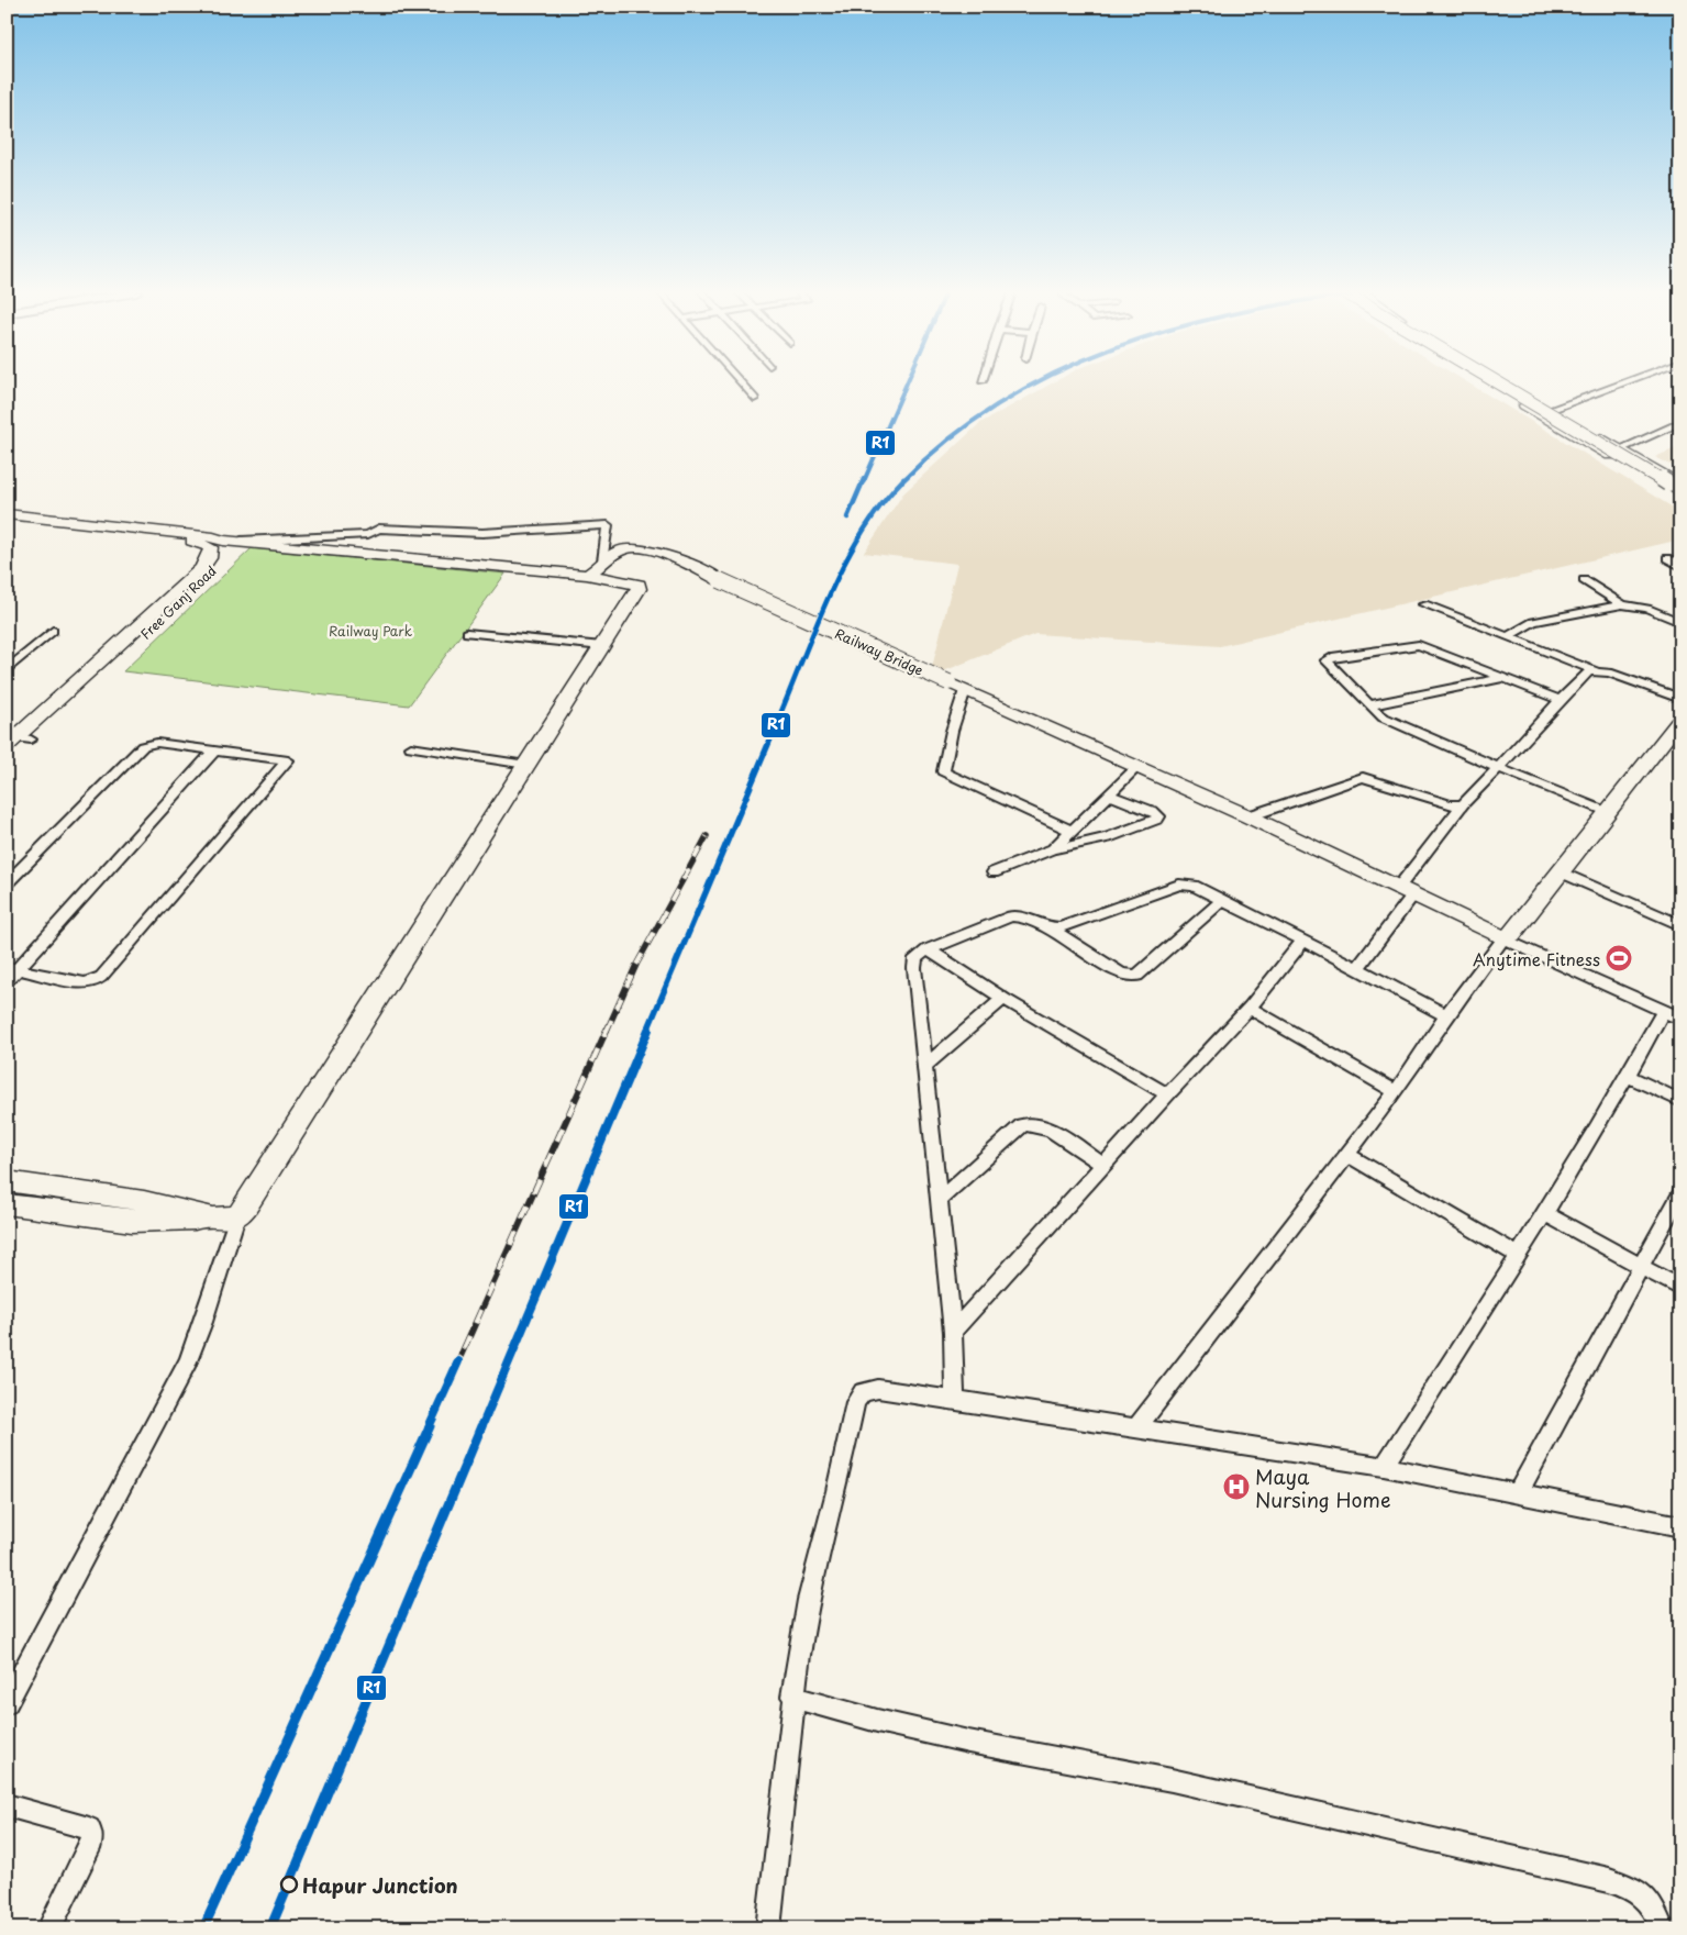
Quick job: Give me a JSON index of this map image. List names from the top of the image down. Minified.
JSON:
{"streets":{"street":["Free Ganj Road","Railway Bridge"]},"parks":["Railway Park"],"places":{"sports":["Anytime Fitness"],"hospital":["Maya Nursing Home"],"other":["Hapur Junction"]},"lines":["transit line R1"]}
